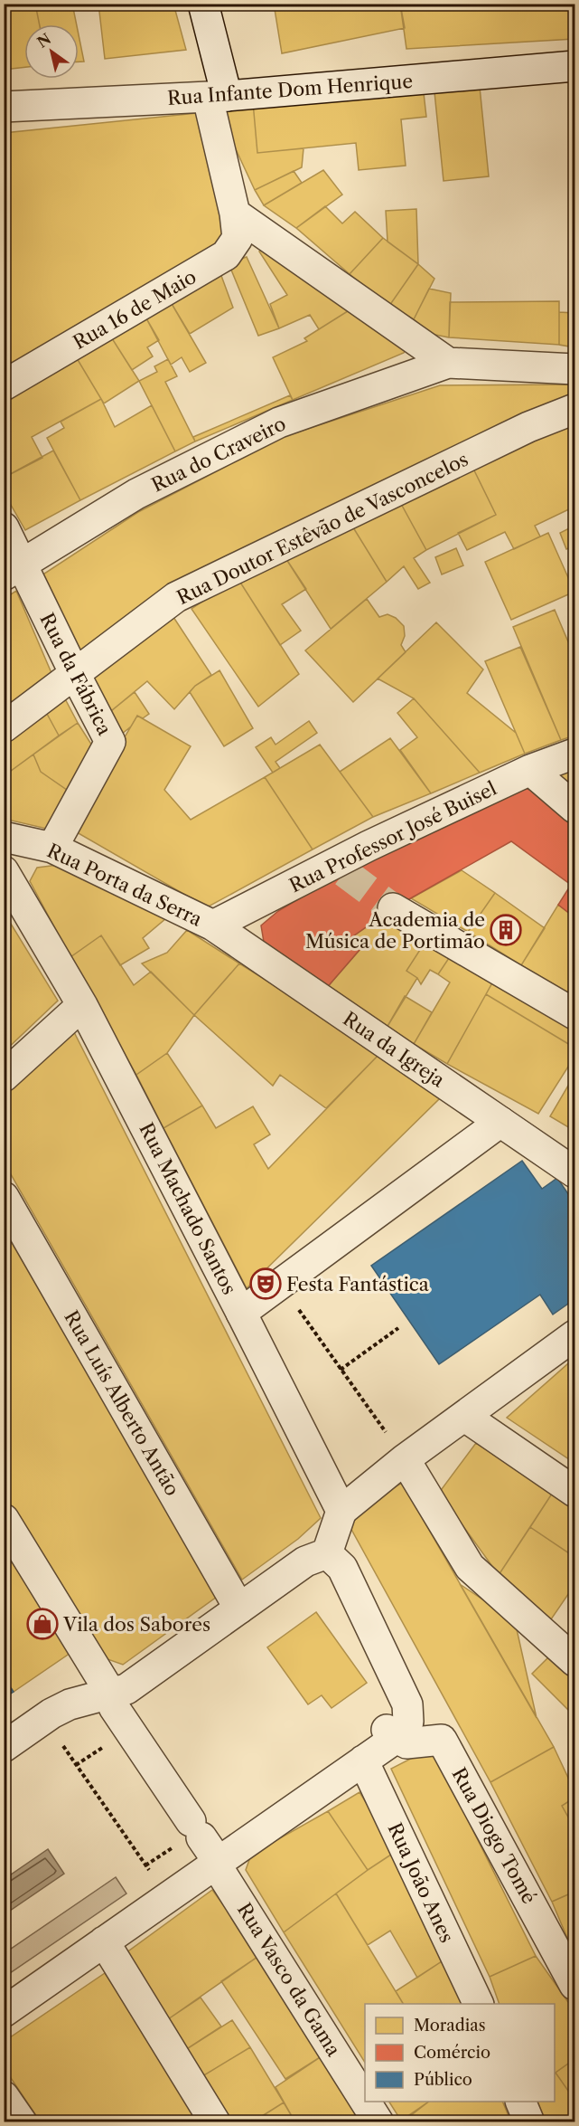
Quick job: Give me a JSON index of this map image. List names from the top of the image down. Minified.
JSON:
{"streets":{"street":["Rua Infante Dom Henrique","Rua 16 de Maio","Rua do Craveiro","Rua Doutor Estêvão de Vasconcelos","Rua da Fábrica","Rua Professor José Buisel","Rua Porta da Serra","Rua da Igreja","Rua Machado Santos","Rua Luís Alberto Antão","Rua Diogo Tomé","Rua João Anes","Rua Vasco da Gama"]},"crossings":[["Rua Infante Dom Henrique","Rua 16 de Maio"],["Rua do Craveiro","Rua da Fábrica"],["Rua Doutor Estêvão de Vasconcelos","Rua da Fábrica"],["Rua da Fábrica","Rua Porta da Serra"],["Rua Professor José Buisel","Rua Porta da Serra"],["Rua Professor José Buisel","Rua da Igreja"],["Rua Porta da Serra","Rua da Igreja"]],"places":{"building":["Academia de Música de Portimão"],"theatre":["Festa Fantástica"],"shop":["Vila dos Sabores"]},"legend":["Moradias","Comércio","Público"],"north":"top left"}
